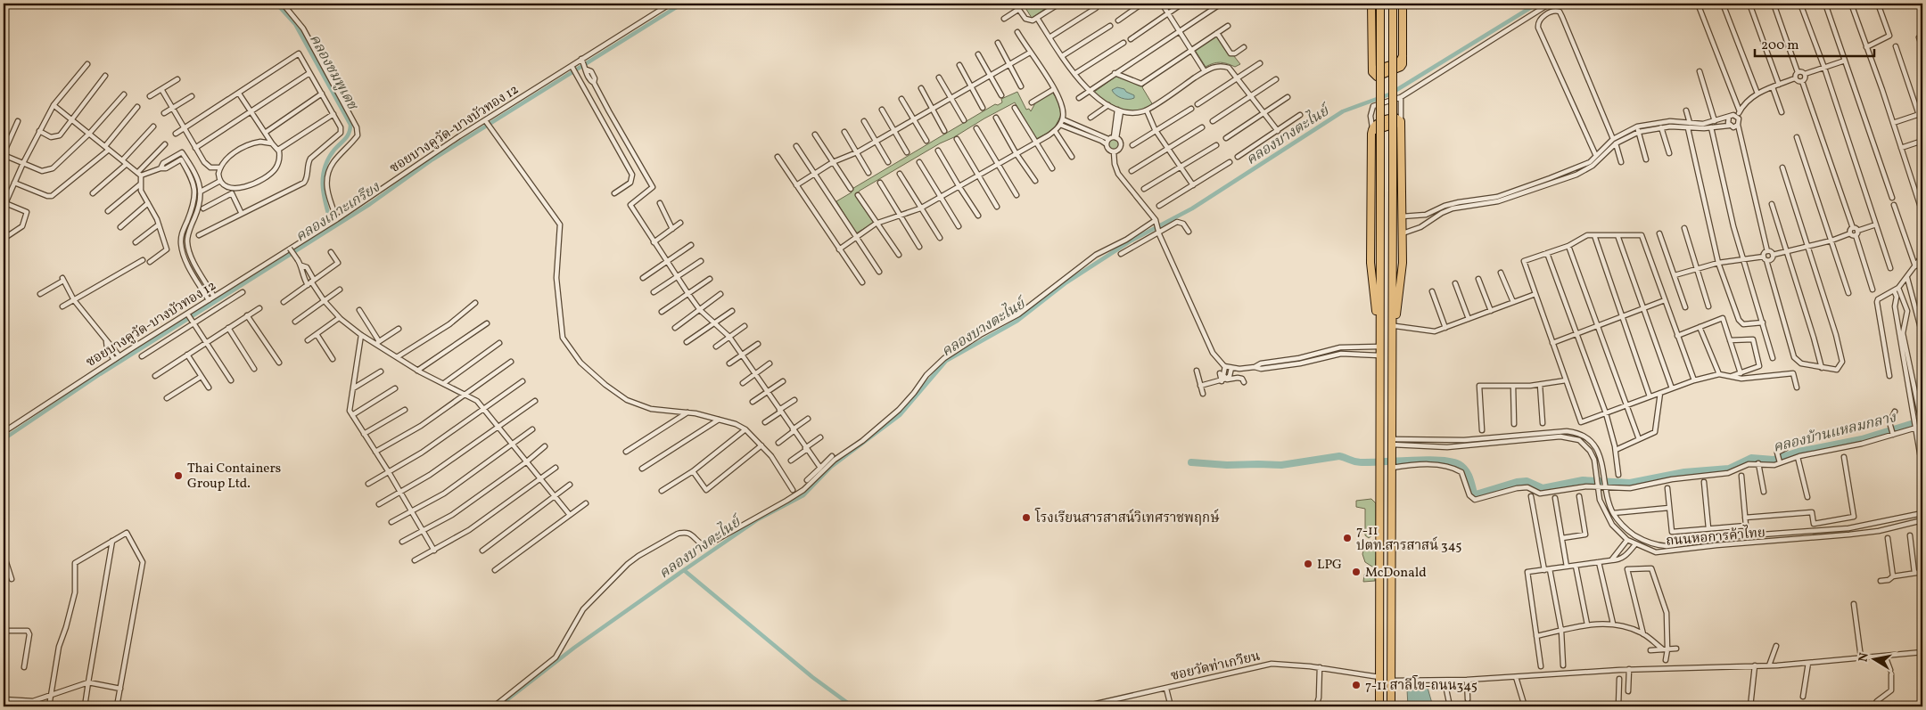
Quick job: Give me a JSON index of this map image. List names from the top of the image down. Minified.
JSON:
{"streets":{"street":["ซอยบางคูวัด-บางบัวทอง 12","ถนนหอการค้าไทย","ซอยวัดท่าเกวียน"]},"water":["คลองชมพูเดช","คลองบางตะไนย์","คลองเกาะเกรียง","คลองบ้านแหลมกลาง"],"places":["Thai Containers Group Ltd.","โรงเรียนสารสาสน์วิเทศราชพฤกษ์","7-11 ปตท.สารสาสน์ 345","LPG","McDonald","7-11 สาลีโข-ถนน345"],"scale_bar":"200 m","north":"left"}
